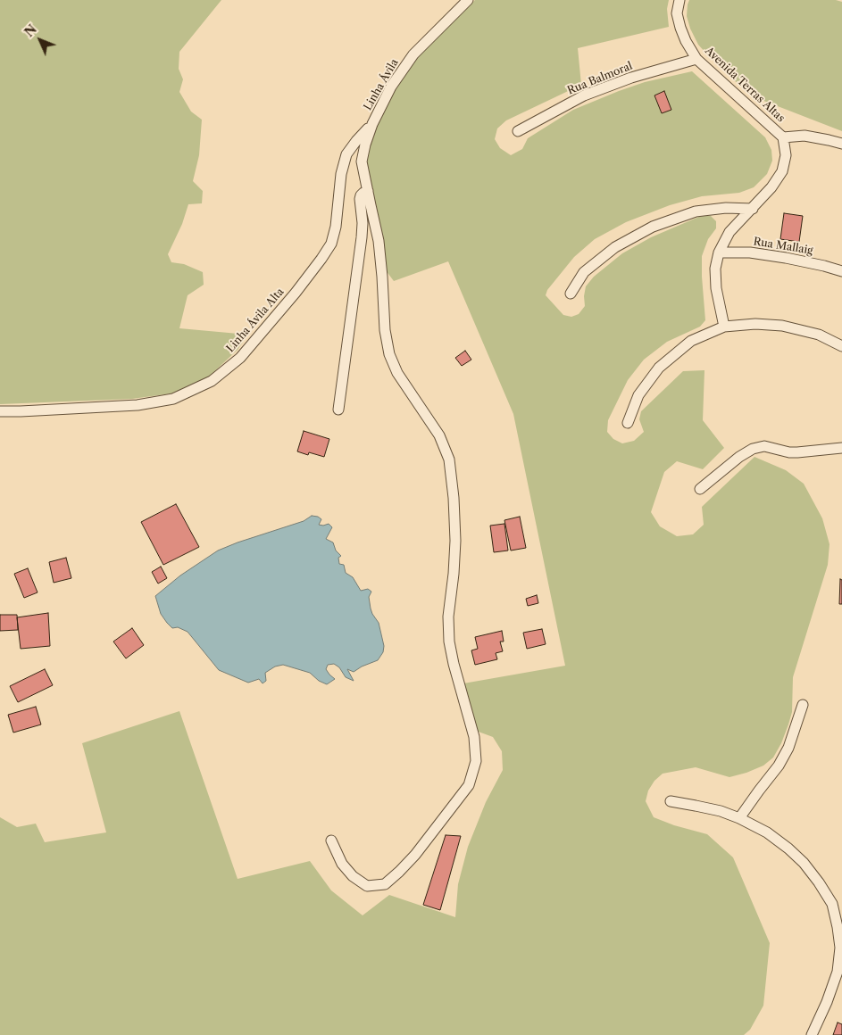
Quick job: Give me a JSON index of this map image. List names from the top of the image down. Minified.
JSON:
{"streets":{"street":["Rua Balmoral","Linha Ávila","Avenida Terras Altas","Rua Mallaig","Linha Ávila Alta"]},"crossings":[["Rua Balmoral","Avenida Terras Altas"],["Linha Ávila","Linha Ávila Alta"],["Avenida Terras Altas","Rua Mallaig"]],"north":"top left"}
